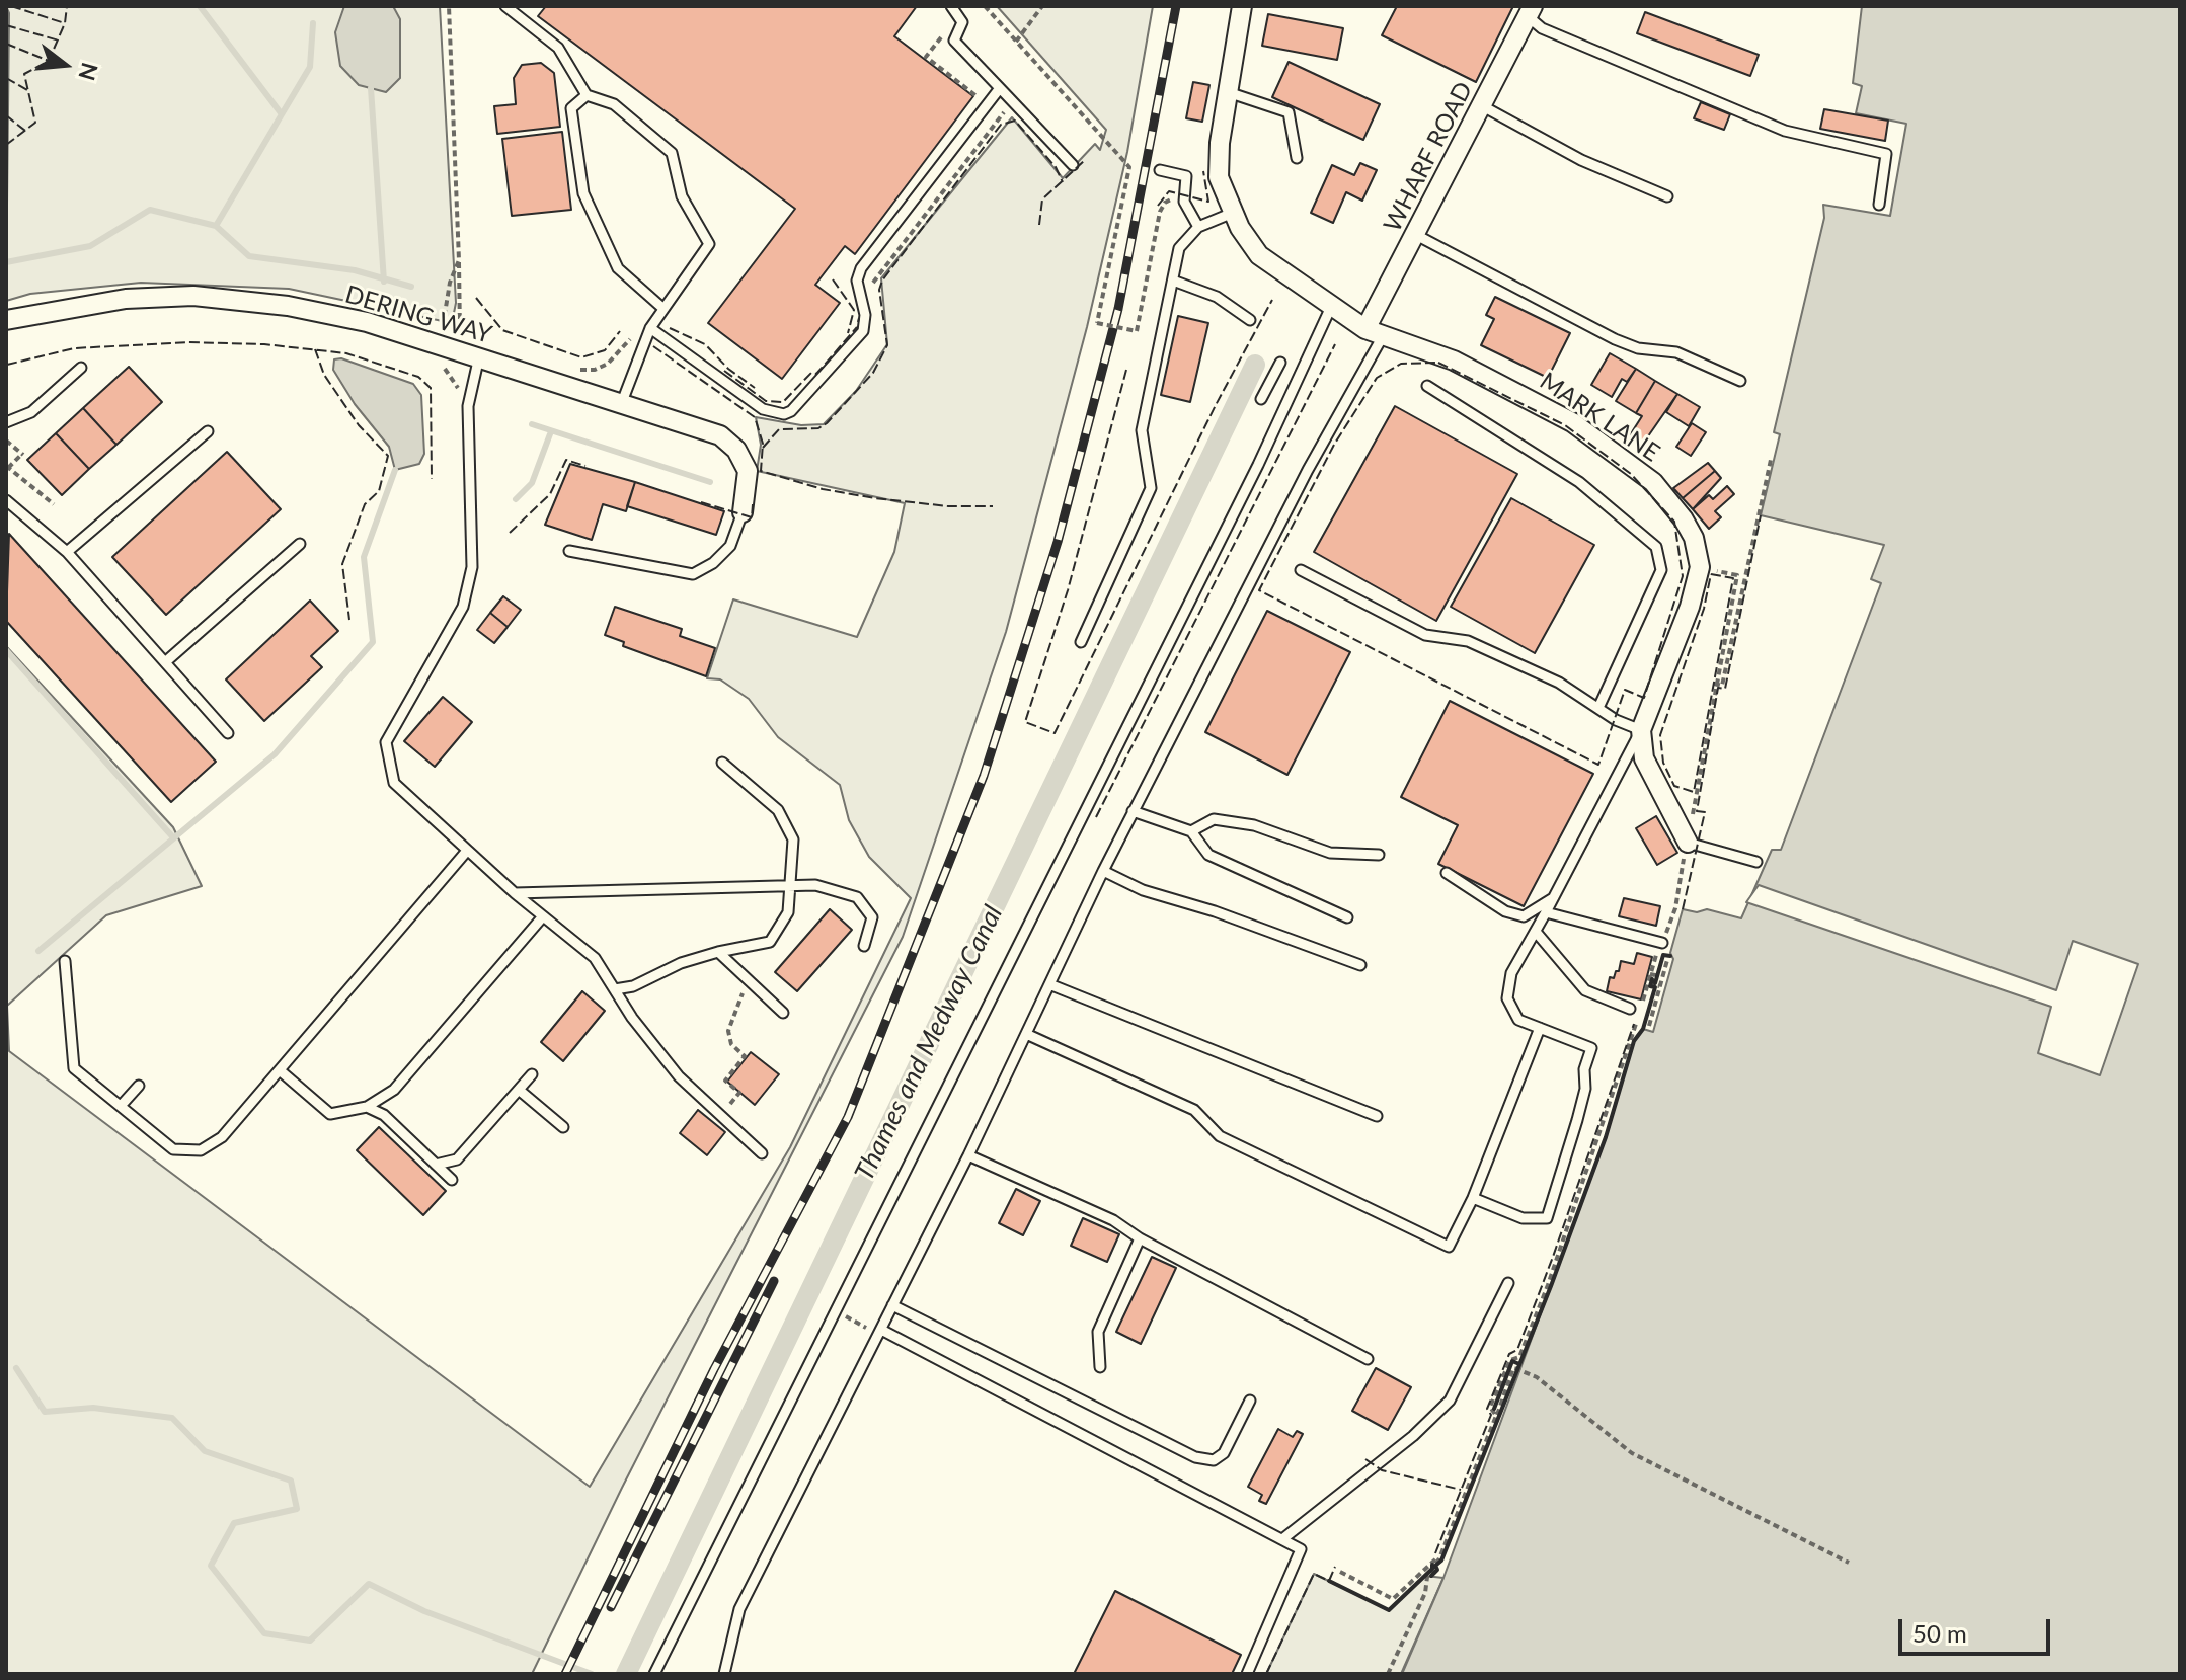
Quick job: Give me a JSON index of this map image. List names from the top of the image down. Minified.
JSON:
{"streets":{"street":["WHARF ROAD","DERING WAY","MARK LANE"]},"crossings":[["WHARF ROAD","MARK LANE"]],"water":["Thames and Medway Canal"],"scale_bar":"50 m","north":"right"}
